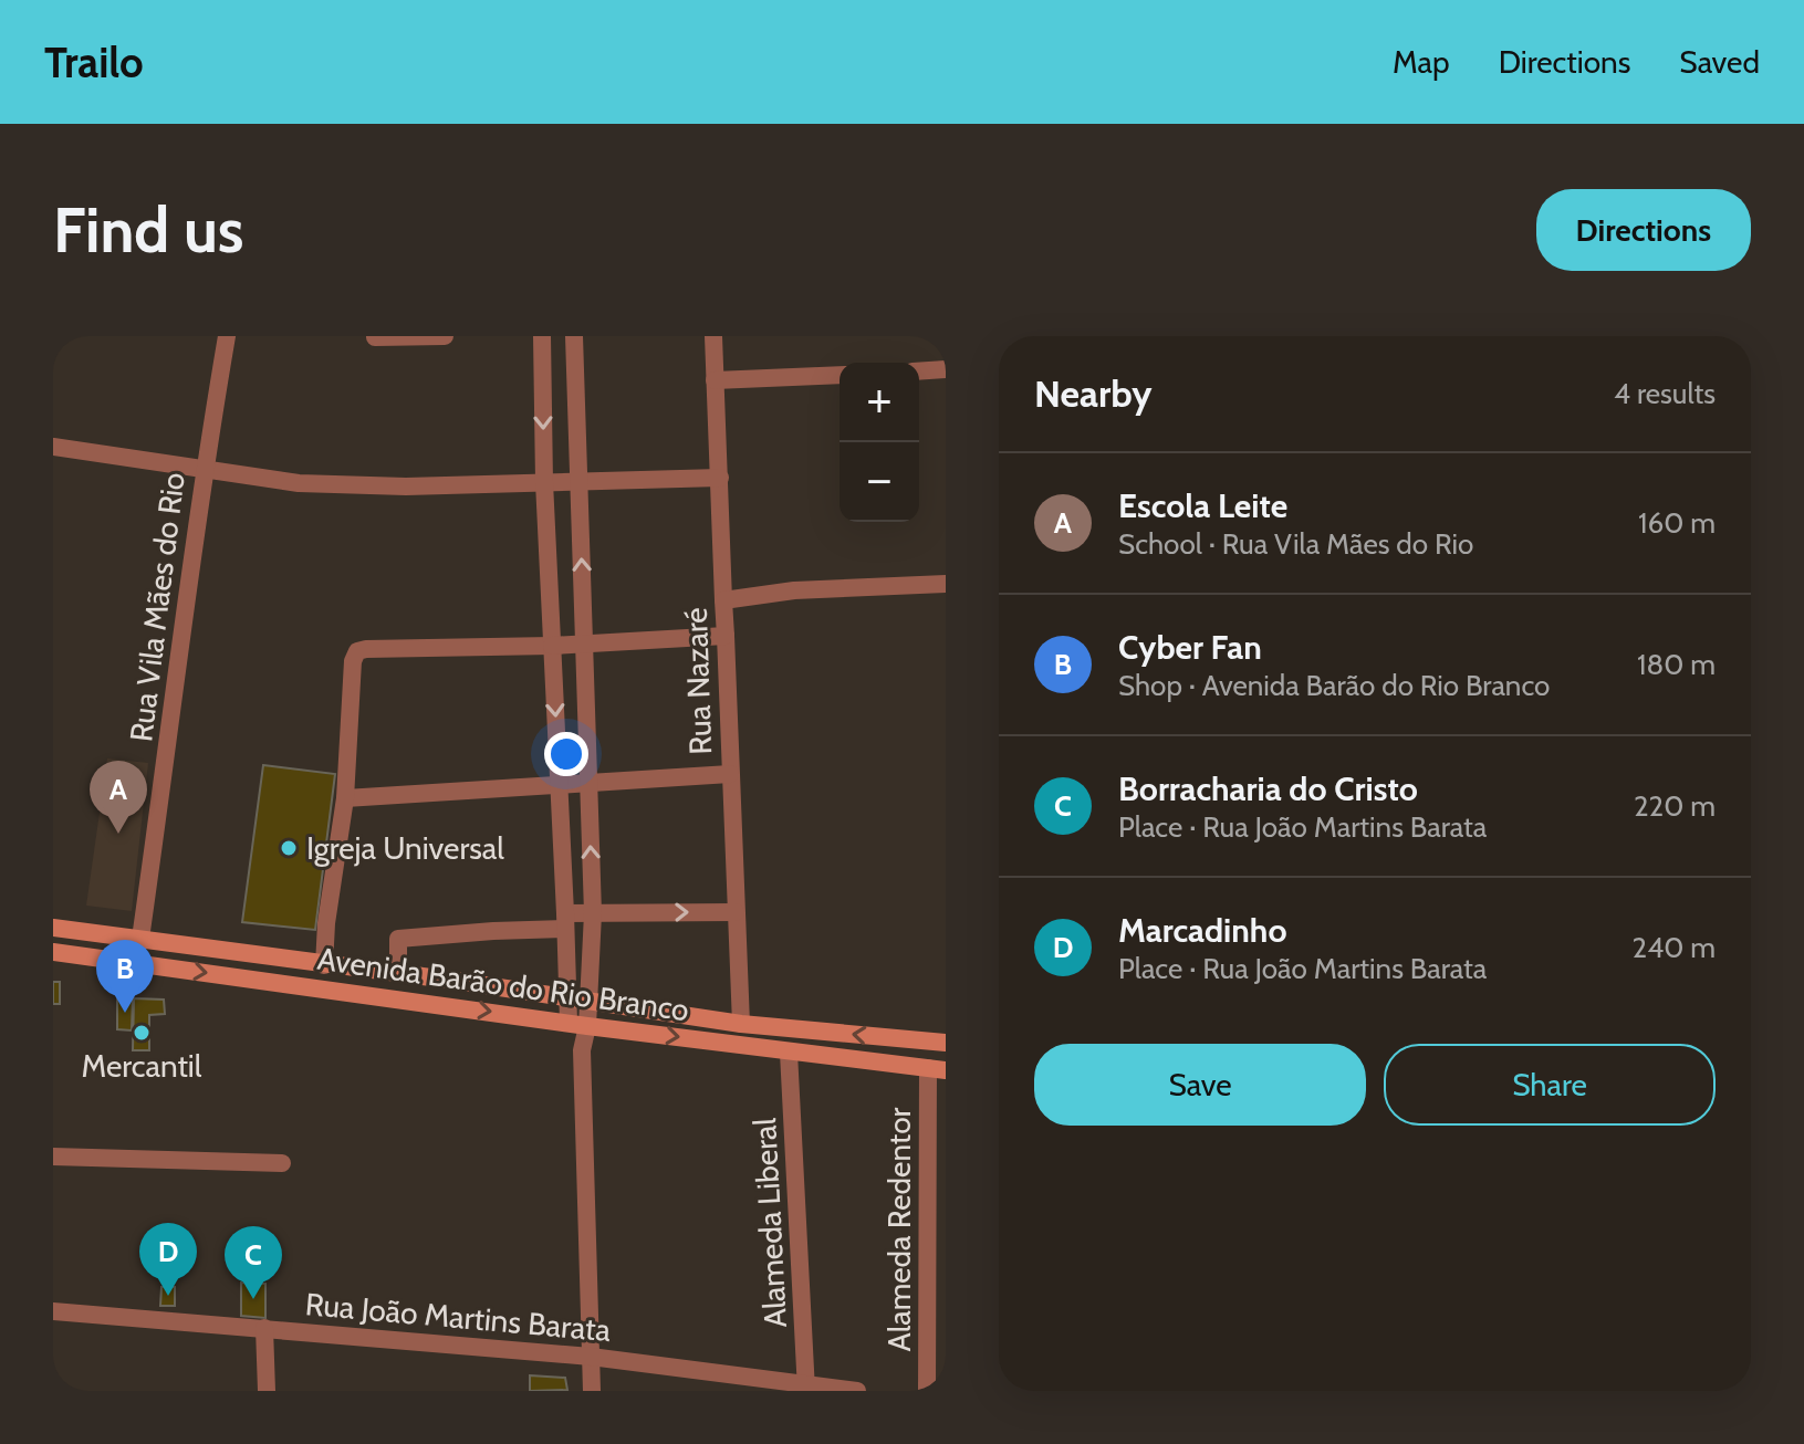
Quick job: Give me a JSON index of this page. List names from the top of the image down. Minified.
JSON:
{"streets":{"main road":["Avenida Barão do Rio Branco"],"street":["Rua Vila Mães do Rio","Rua Nazaré","Alameda Liberal","Alameda Redentor","Rua João Martins Barata"]},"crossings":[["Rua Vila Mães do Rio","Avenida Barão do Rio Branco"],["Rua Nazaré","Avenida Barão do Rio Branco"],["Avenida Barão do Rio Branco","Alameda Liberal"],["Avenida Barão do Rio Branco","Alameda Redentor"],["Alameda Liberal","Rua João Martins Barata"]],"places":["Igreja Universal","Mercantil"],"page":{"header":"Trailo","nav":["Map","Directions","Saved"],"buttons":["Directions",["Save","Share"]],"title":"Find us","heading":["Nearby","4 results"],"map_buttons":["+","−"],"list":[{"mark":"A","name":"Escola Leite","note":"School · Rua Vila Mães do Rio","value":"160 m"},{"mark":"B","name":"Cyber Fan","note":"Shop · Avenida Barão do Rio Branco","value":"180 m"},{"mark":"C","name":"Borracharia do Cristo","note":"Place · Rua João Martins Barata","value":"220 m"},{"mark":"D","name":"Marcadinho","note":"Place · Rua João Martins Barata","value":"240 m"}],"pins":["A","B","D","C"]}}
